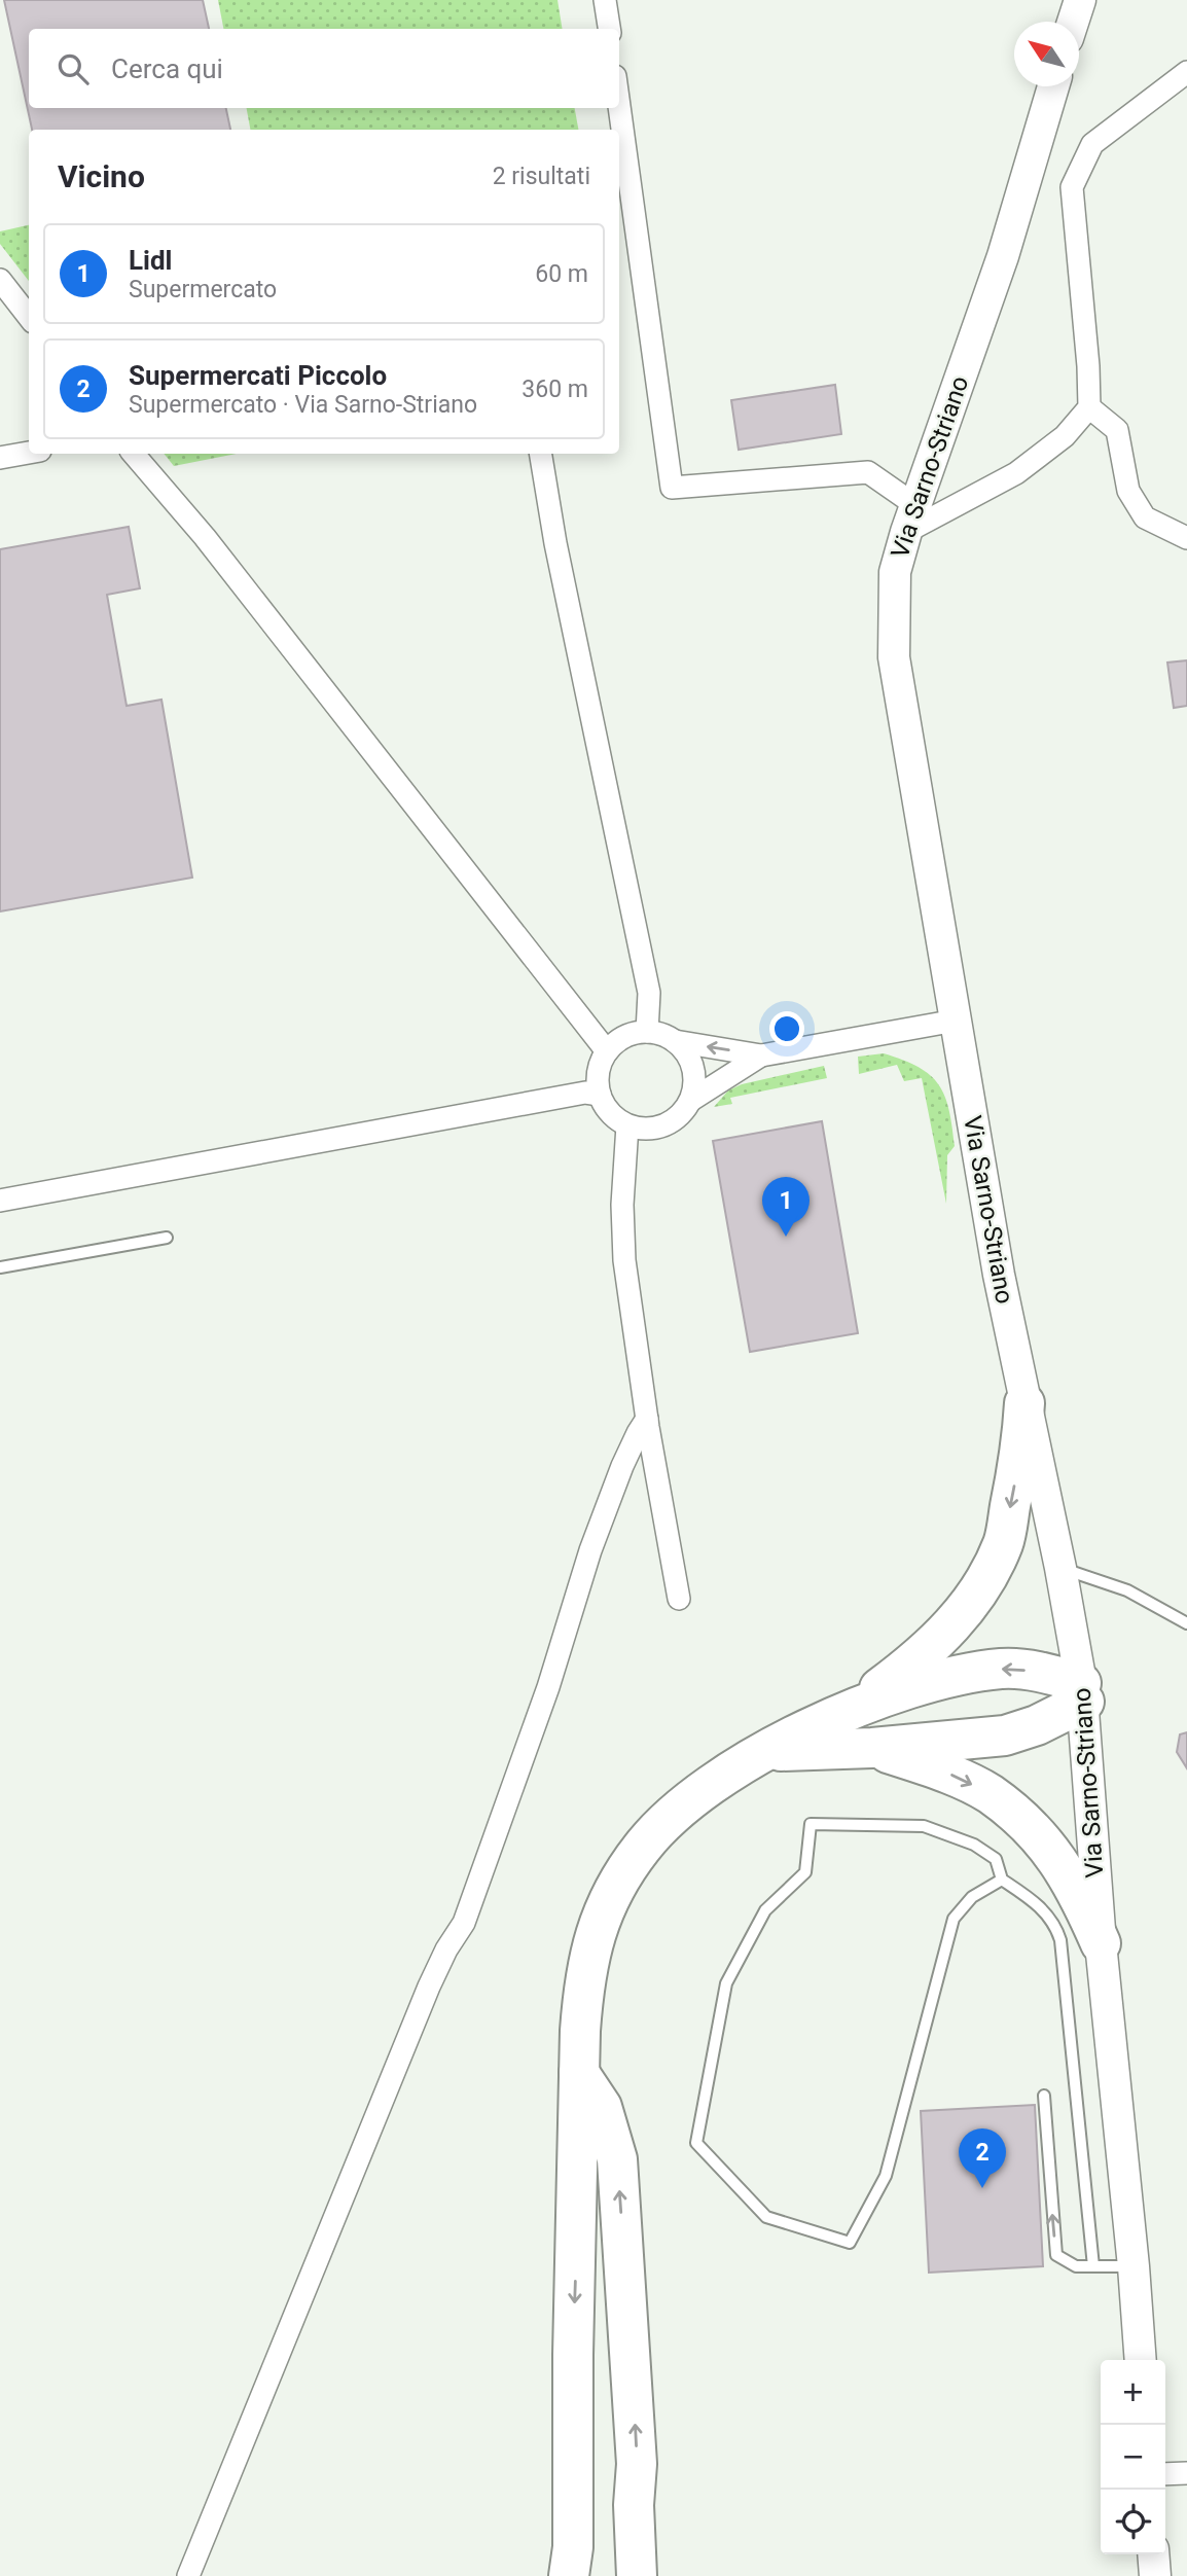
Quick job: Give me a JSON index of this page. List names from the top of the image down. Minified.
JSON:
{"streets":{"main road":["Via Sarno-Striano"]},"north":"top left","page":{"search":"Cerca qui","heading":["Vicino","2 risultati"],"list":[{"mark":"1","name":"Lidl","note":"Supermercato","value":"60 m"},{"mark":"2","name":"Supermercati Piccolo","note":"Supermercato · Via Sarno-Striano","value":"360 m"}],"pins":["1","2"],"map_buttons":["+","−"]}}
